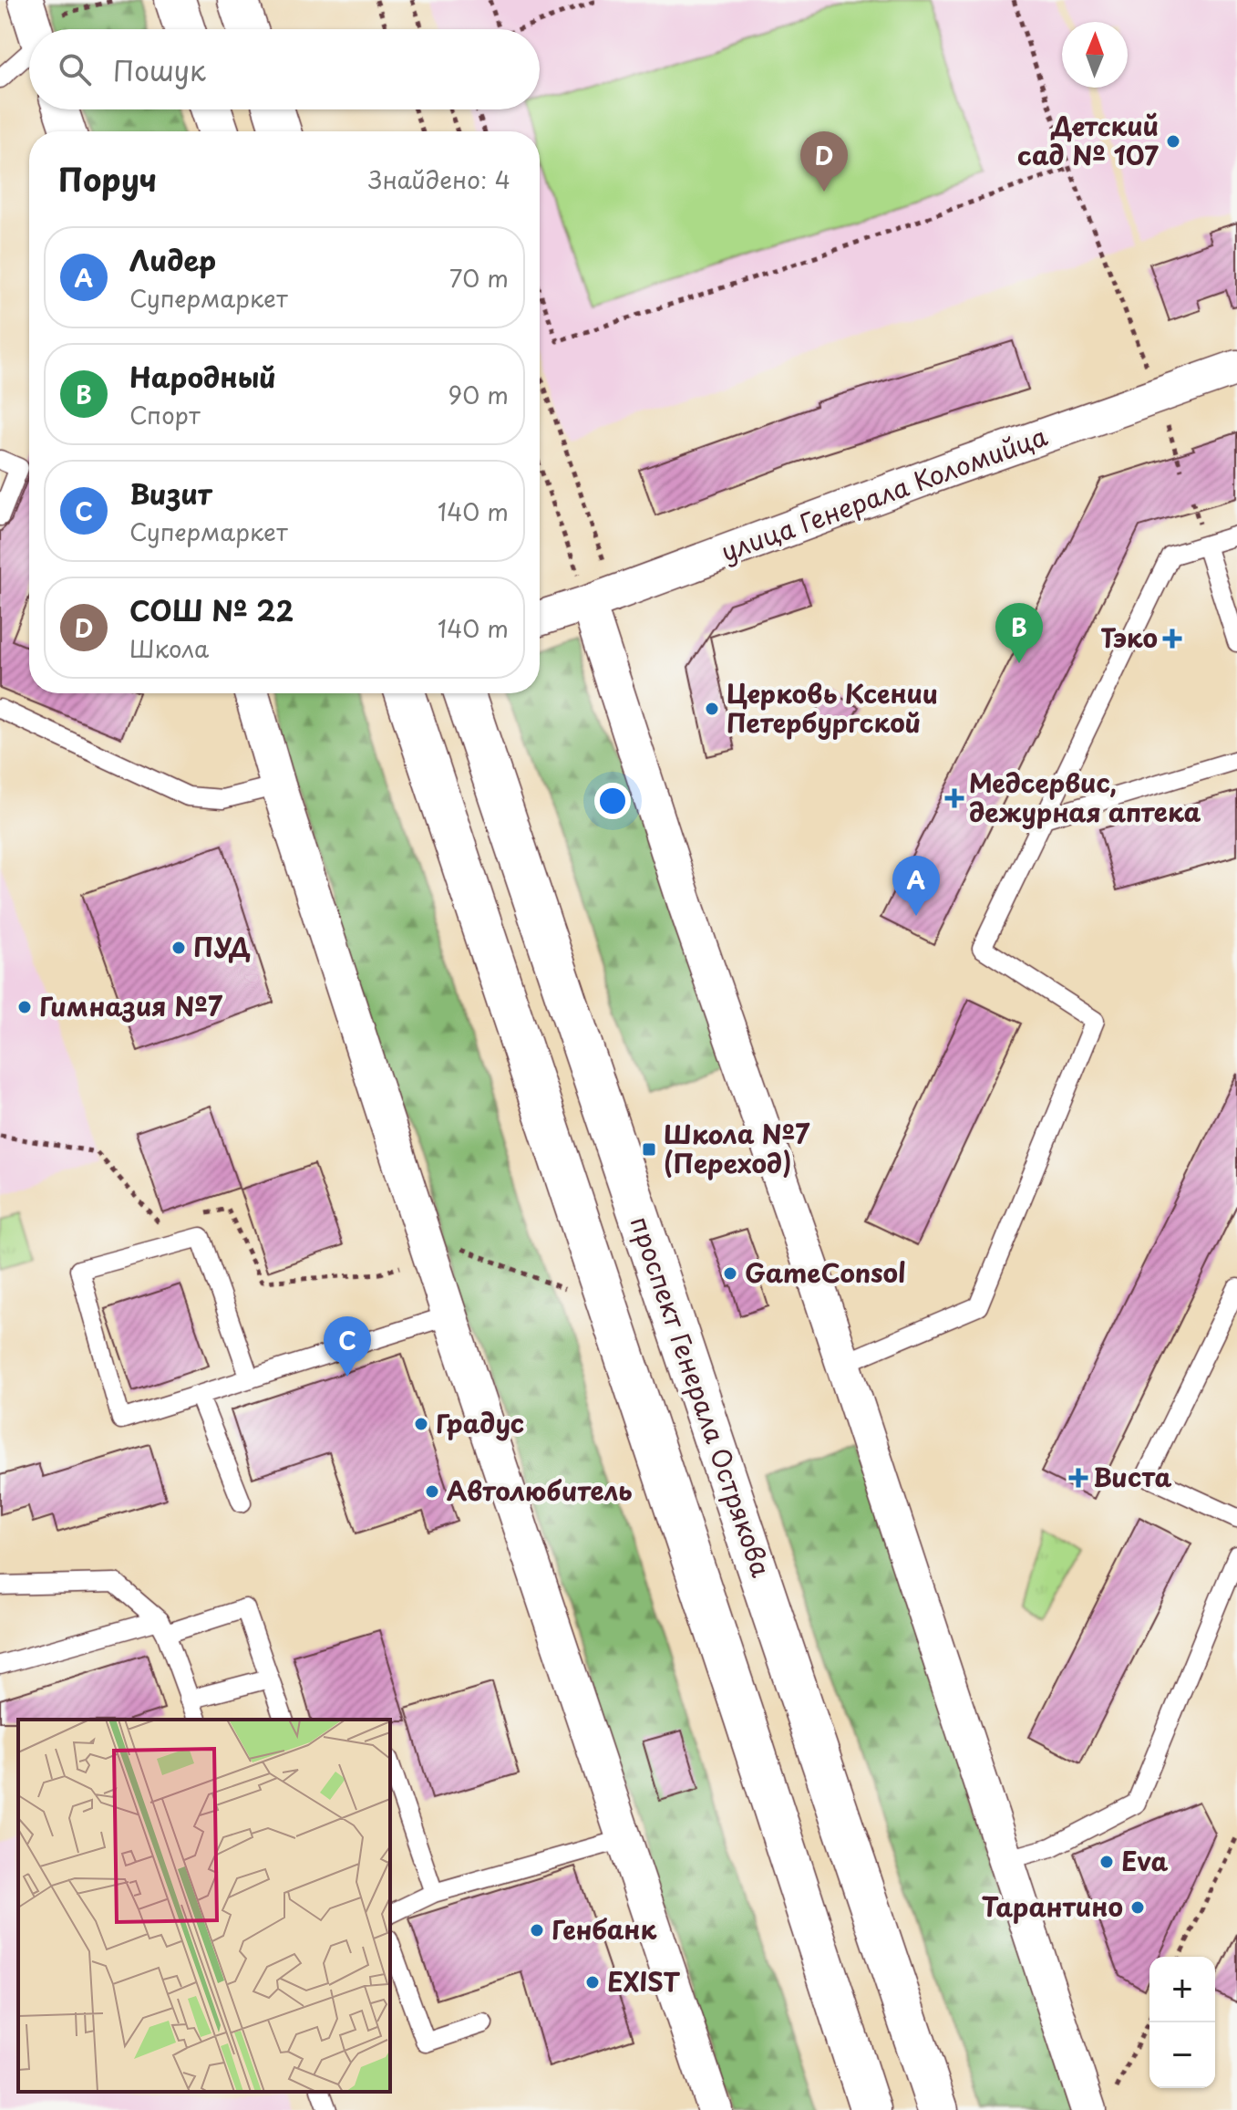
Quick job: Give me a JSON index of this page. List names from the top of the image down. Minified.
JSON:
{"streets":{"main road":["проспект Генерала Острякова"],"street":["улица Генерала Коломийца"]},"places":{"other":["Детский сад № 107","Церковь Ксении Петербургской","ПУД","Гимназия №7","GameConsol","Градус","Автолюбитель","Eva","Тарантино","Генбанк","EXIST"],"health":["Тэко","Медсервис, дежурная аптека","Виста"],"transit":["Школа №7 (Переход)"]},"north":"top","page":{"search":"Пошук","pins":["D","B","A","C"],"heading":["Поруч","Знайдено: 4"],"list":[{"mark":"A","name":"Лидер","note":"Супермаркет","value":"70 m"},{"mark":"B","name":"Народный","note":"Спорт","value":"90 m"},{"mark":"C","name":"Визит","note":"Супермаркет","value":"140 m"},{"mark":"D","name":"СОШ № 22","note":"Школа","value":"140 m"}],"map_buttons":["+","−"]}}
